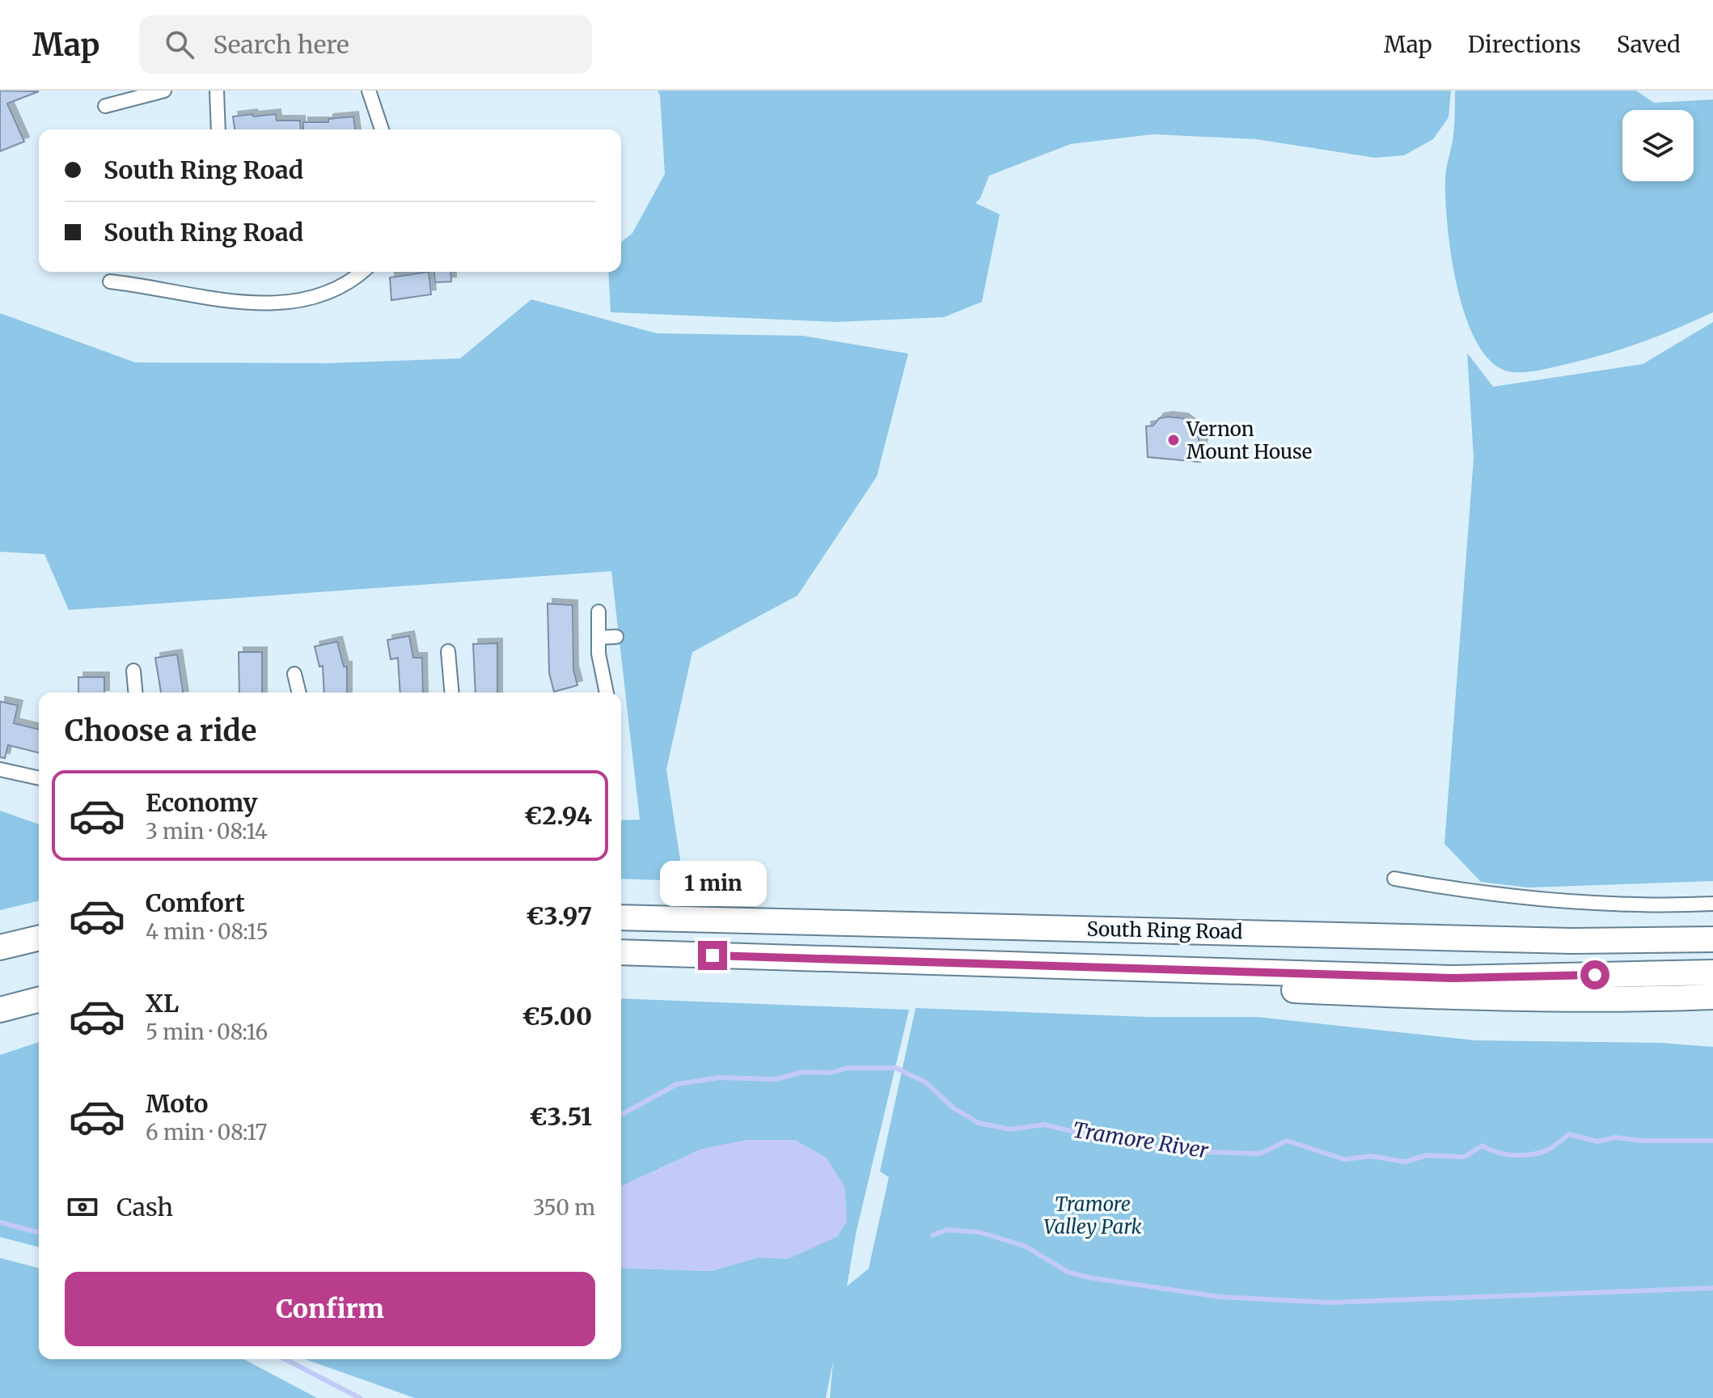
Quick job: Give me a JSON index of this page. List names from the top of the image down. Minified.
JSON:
{"streets":{"highway":["South Ring Road"]},"water":["Tramore River"],"parks":["Tramore Valley Park"],"places":["Vernon Mount House"],"page":{"header":"Map","search":"Search here","nav":["Map","Directions","Saved"],"banner":["South Ring Road","South Ring Road"],"heading":"Choose a ride","list":[{"name":"Economy","note":"3 min · 08:14","value":"€2.94"},{"name":"Comfort","note":"4 min · 08:15","value":"€3.97"},{"name":"XL","note":"5 min · 08:16","value":"€5.00"},{"name":"Moto","note":"6 min · 08:17","value":"€3.51"}],"bubble":"1 min","pay":["Cash","350 m"],"buttons":"Confirm"}}
